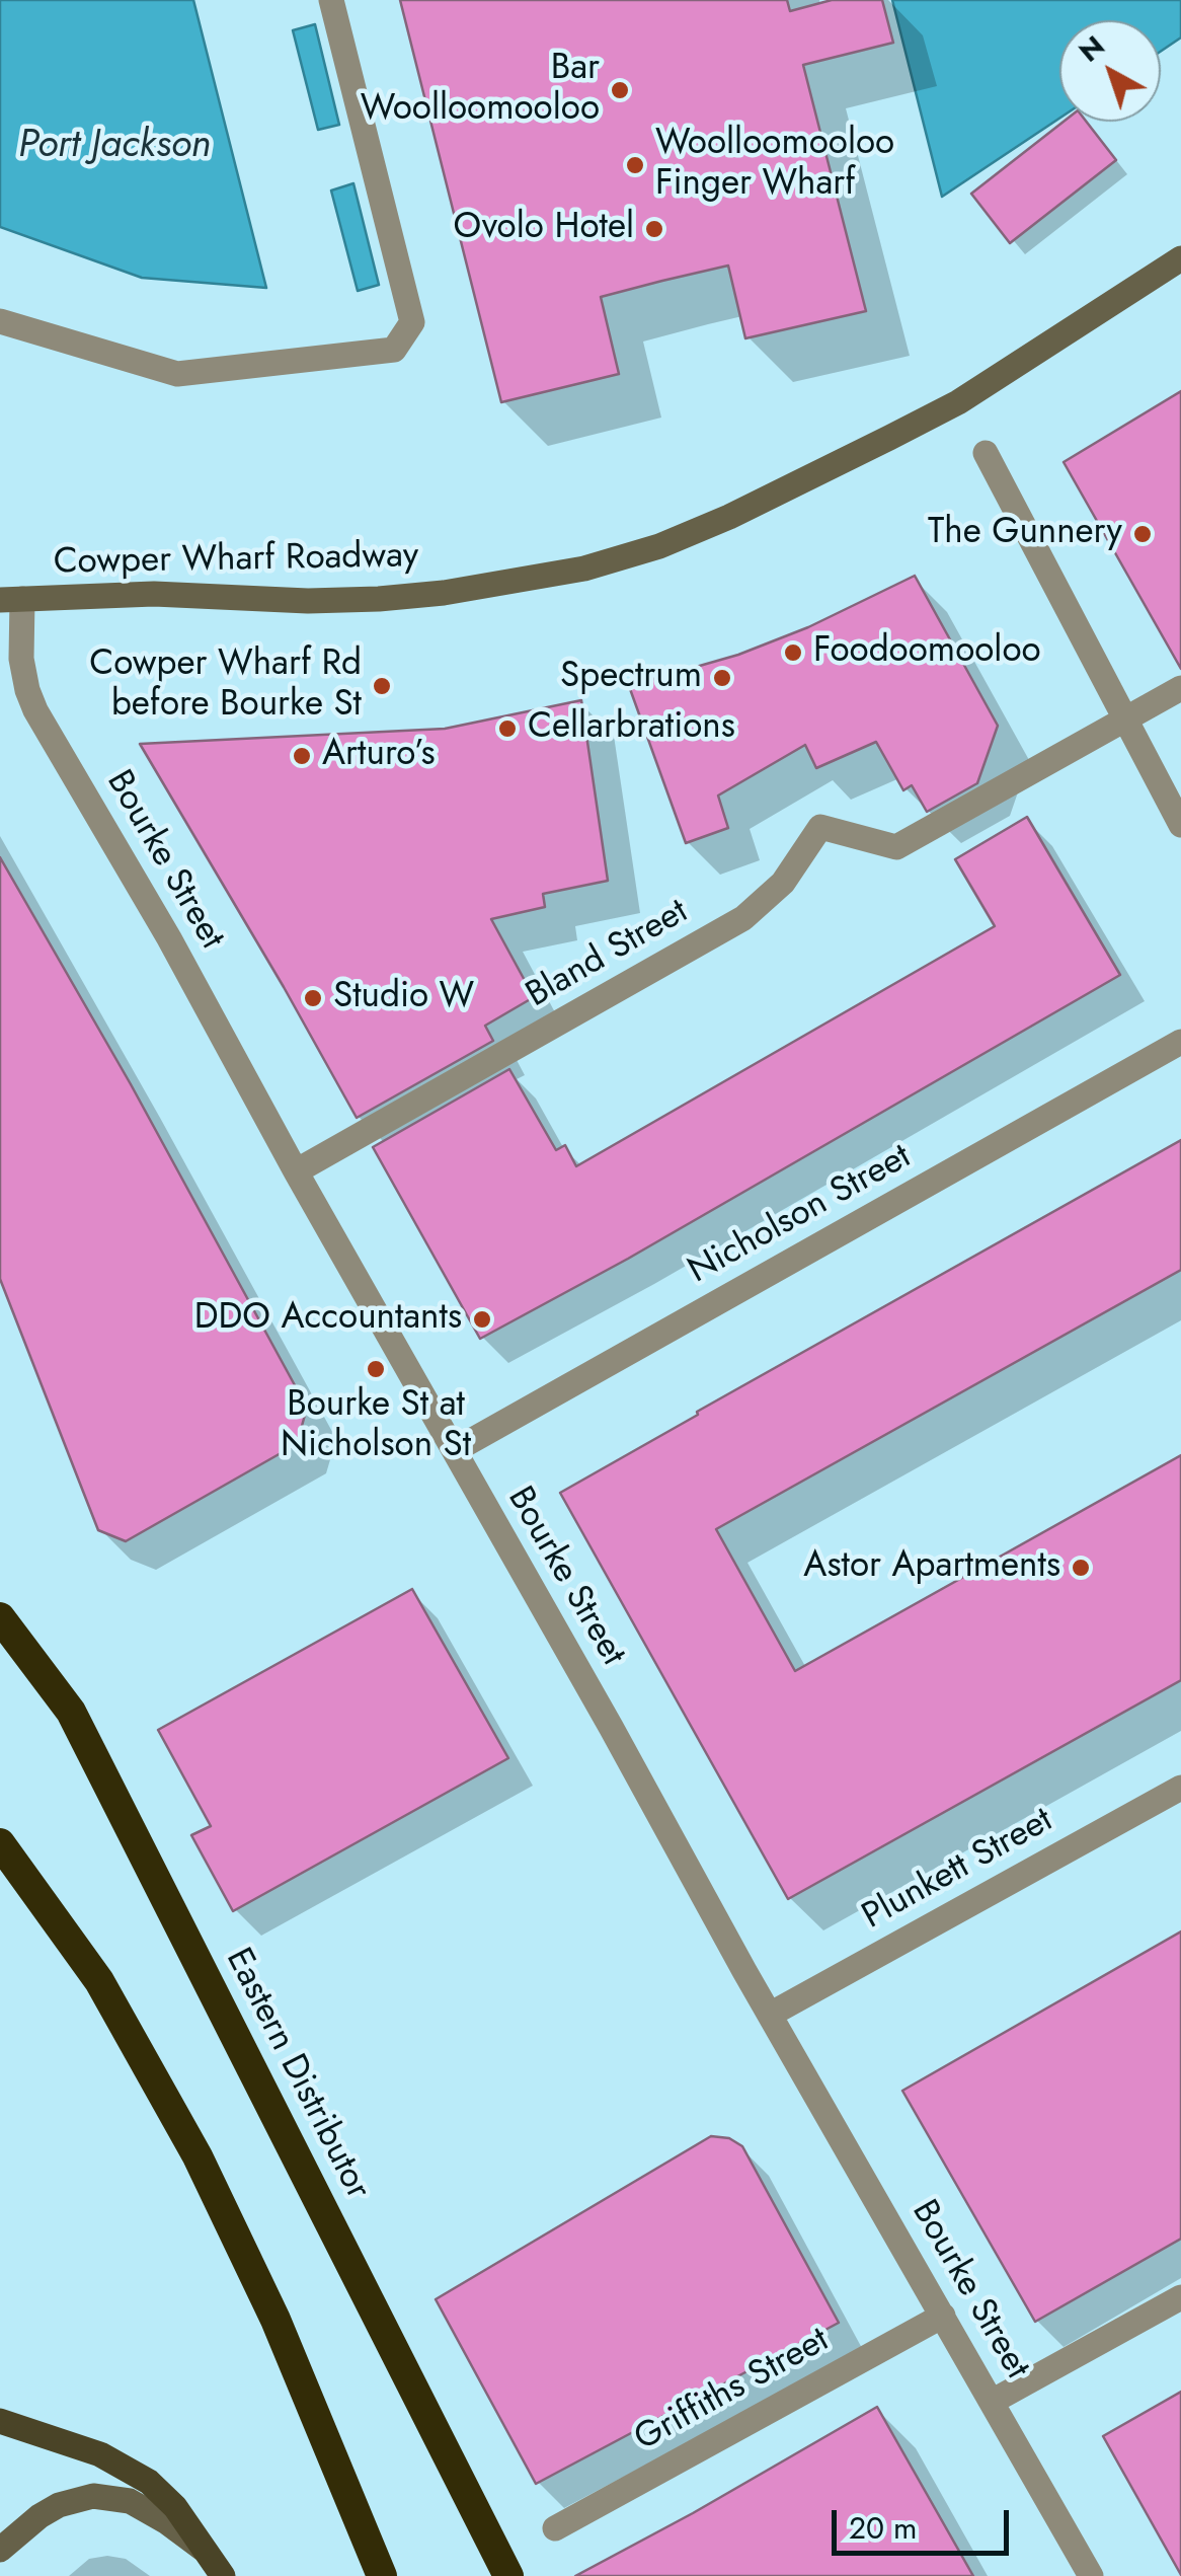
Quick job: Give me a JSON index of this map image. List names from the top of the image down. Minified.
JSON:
{"streets":{"highway":["Eastern Distributor"],"main road":["Cowper Wharf Roadway"],"street":["Bourke Street","Bland Street","Nicholson Street","Plunkett Street","Griffiths Street"]},"crossings":[["Cowper Wharf Roadway","Bourke Street"],["Bourke Street","Bland Street"],["Bourke Street","Nicholson Street"],["Bourke Street","Plunkett Street"],["Bourke Street","Griffiths Street"]],"water":["Port Jackson"],"places":["Bar Woolloomooloo","Woolloomooloo Finger Wharf","Ovolo Hotel","The Gunnery","Foodoomooloo","Spectrum","Cowper Wharf Rd before Bourke St","Cellarbrations","Arturo’s","Studio W","DDO Accountants","Bourke St at Nicholson St","Astor Apartments"],"scale_bar":"20 m","north":"top left"}
